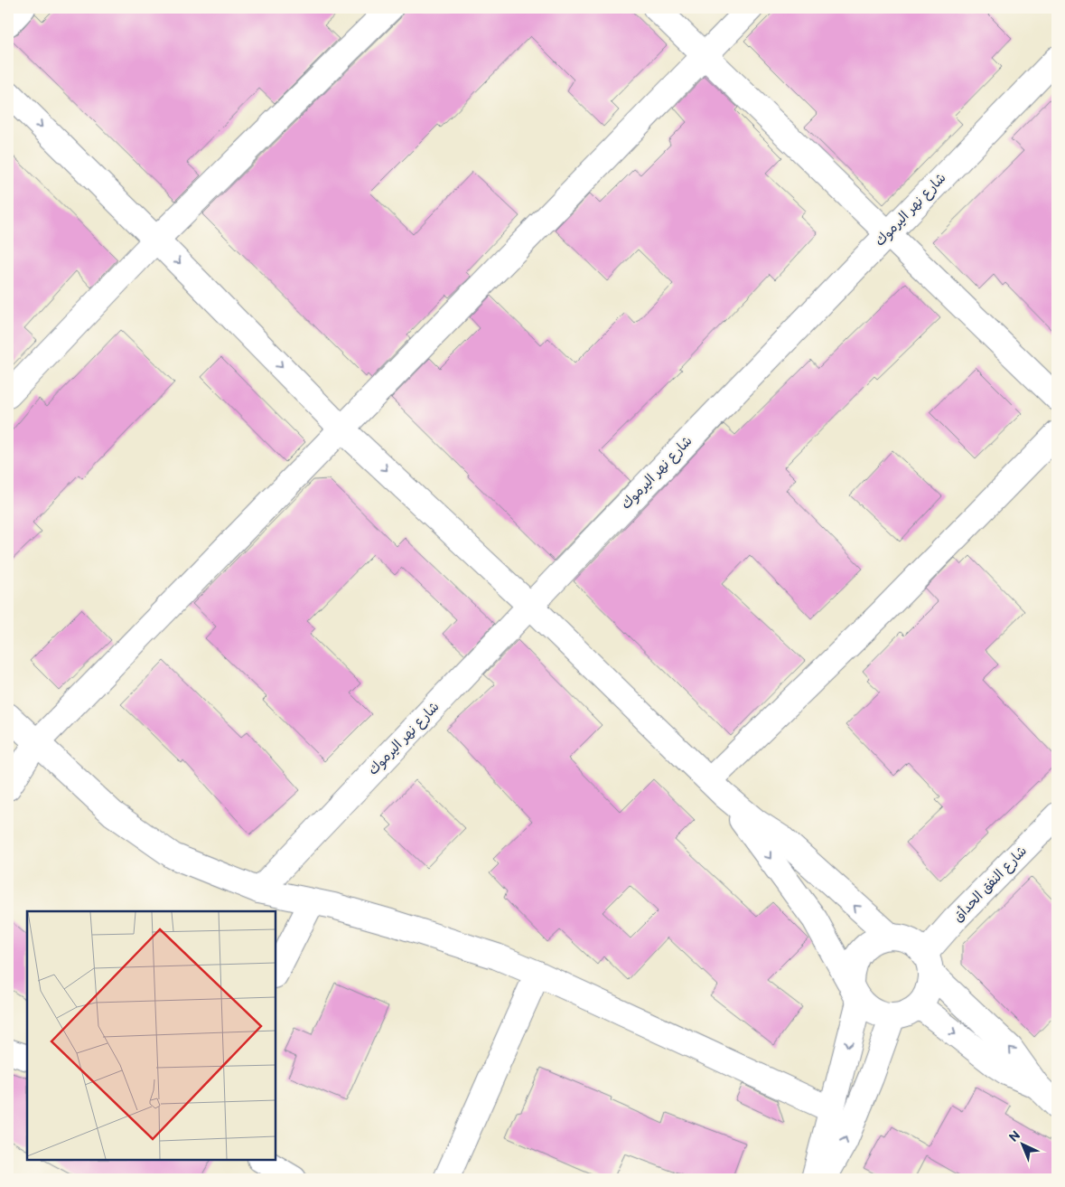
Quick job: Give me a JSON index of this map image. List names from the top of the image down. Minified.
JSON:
{"streets":{"street":["شارع نهر اليرموك","شارع النفق الحدأق"]},"north":"top left"}
